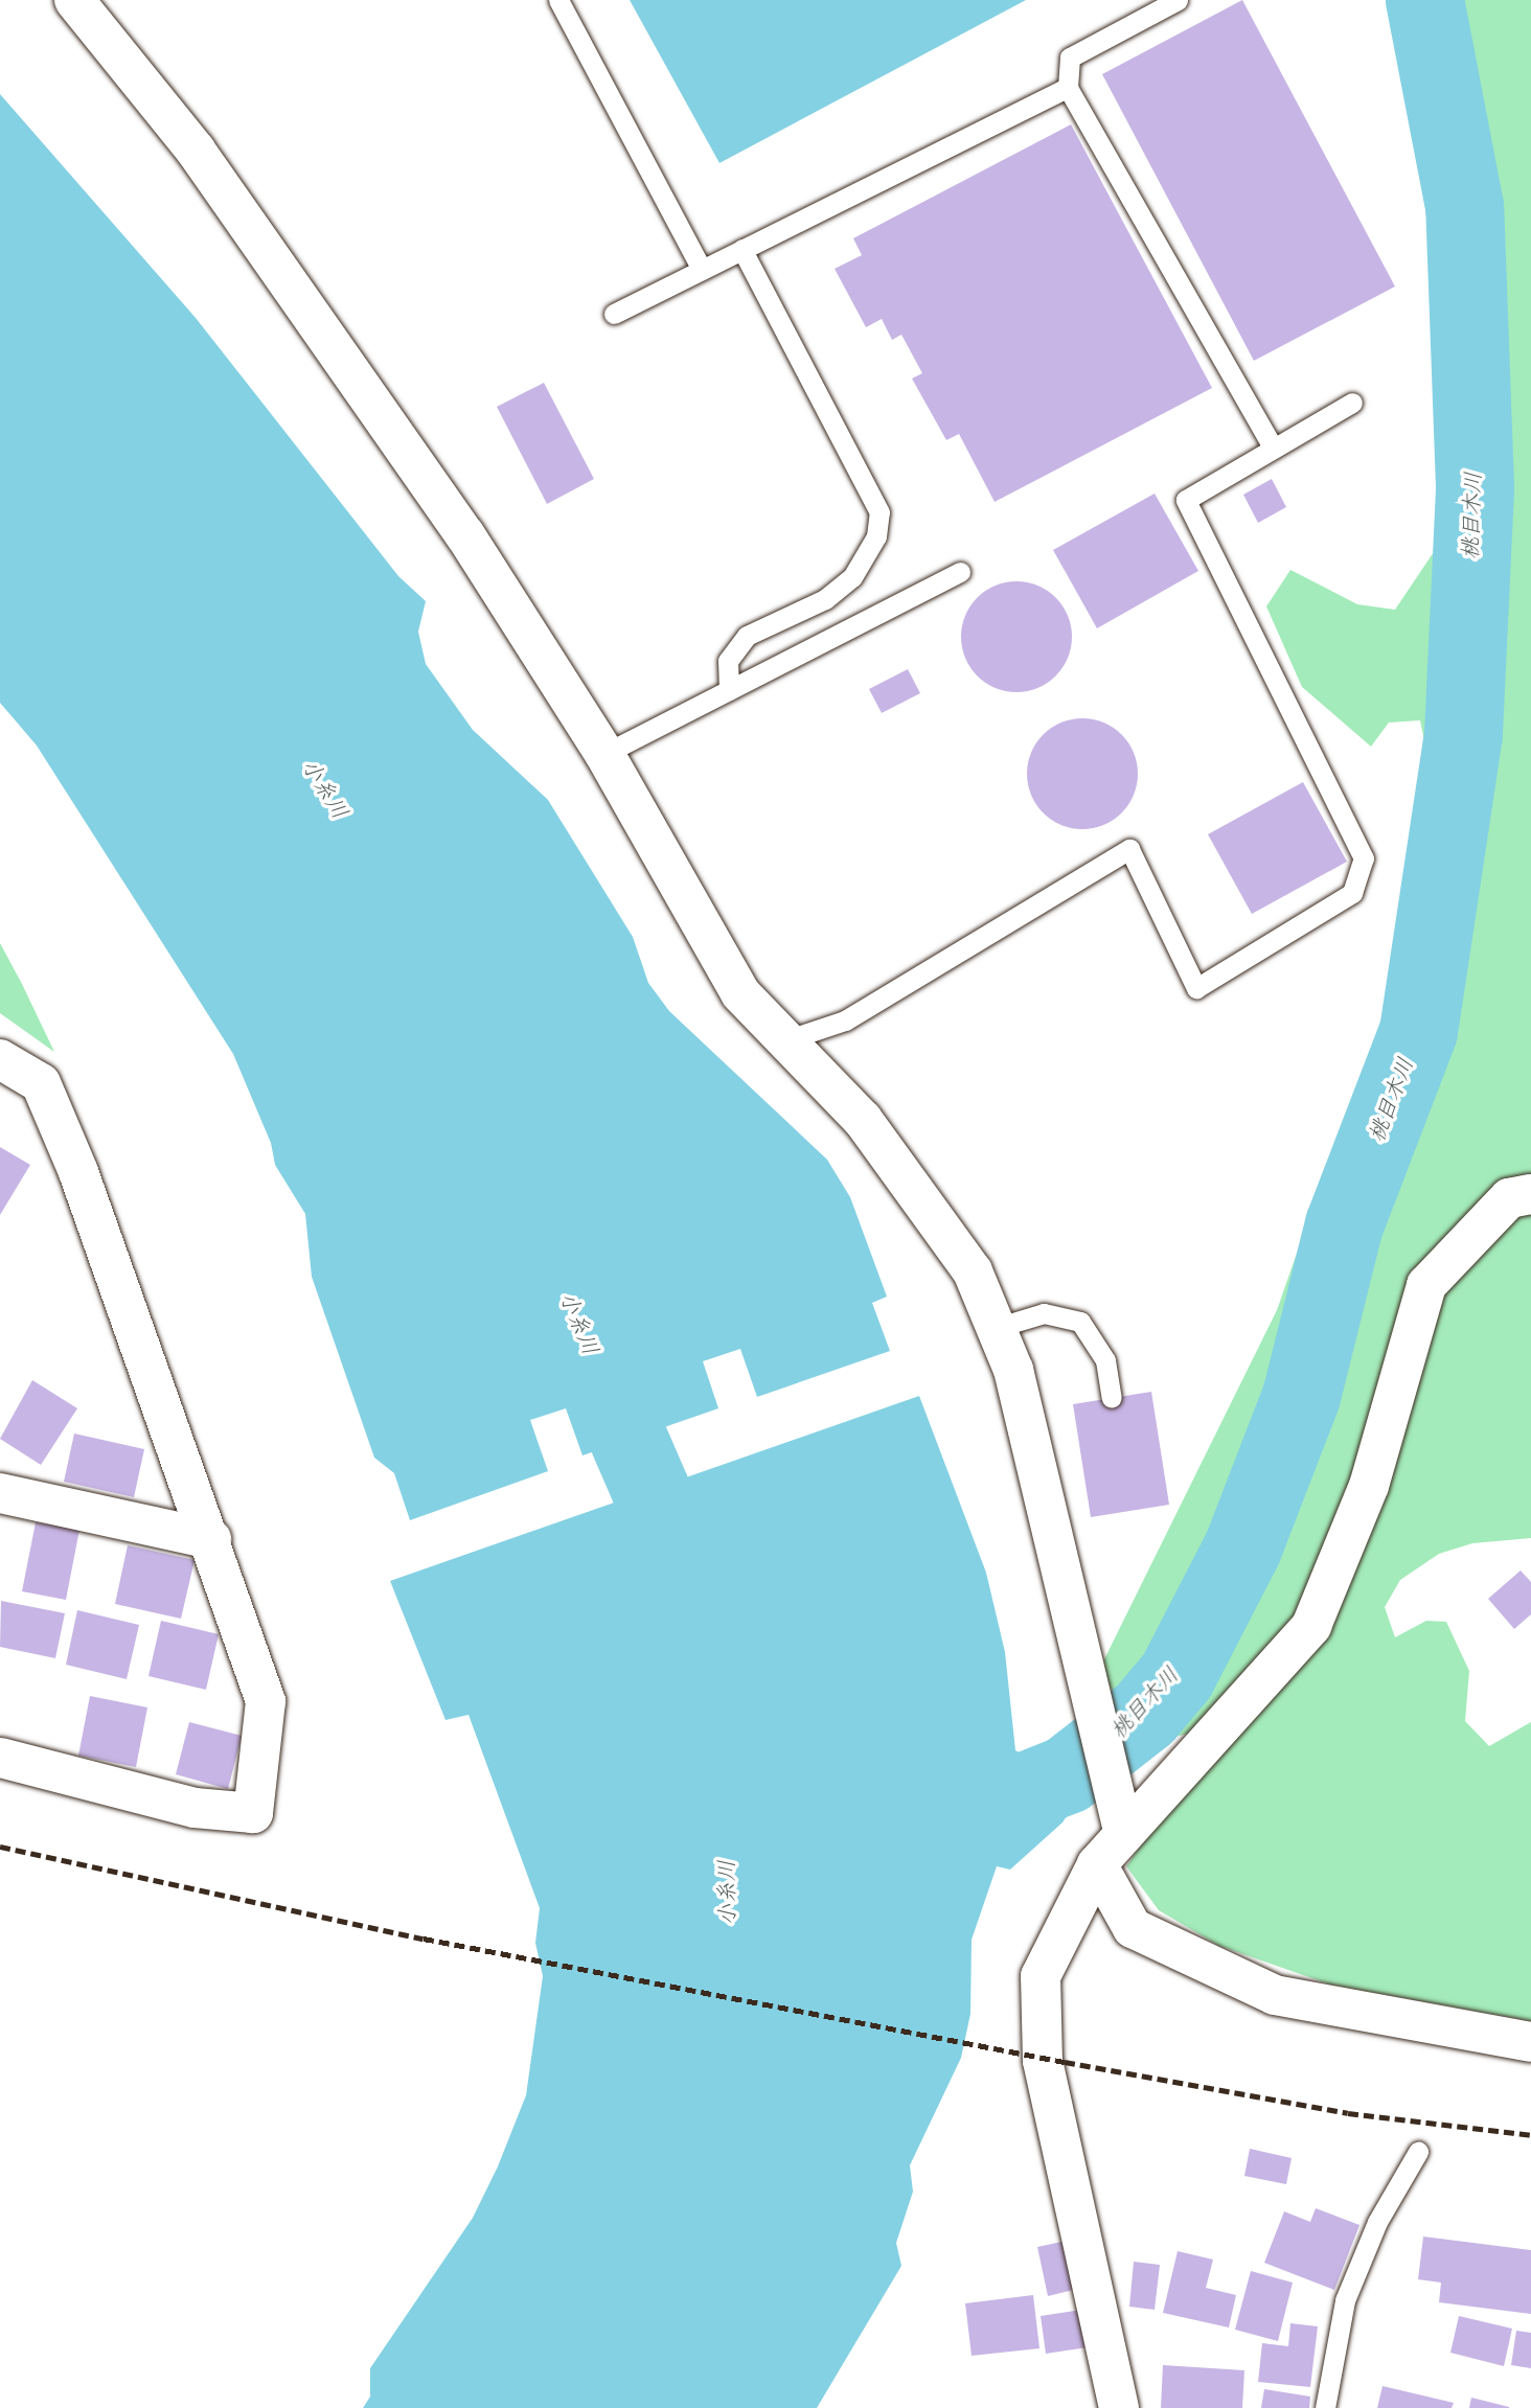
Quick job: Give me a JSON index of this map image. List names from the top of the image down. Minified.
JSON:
{"water":["桃目木川","小糸川"]}
